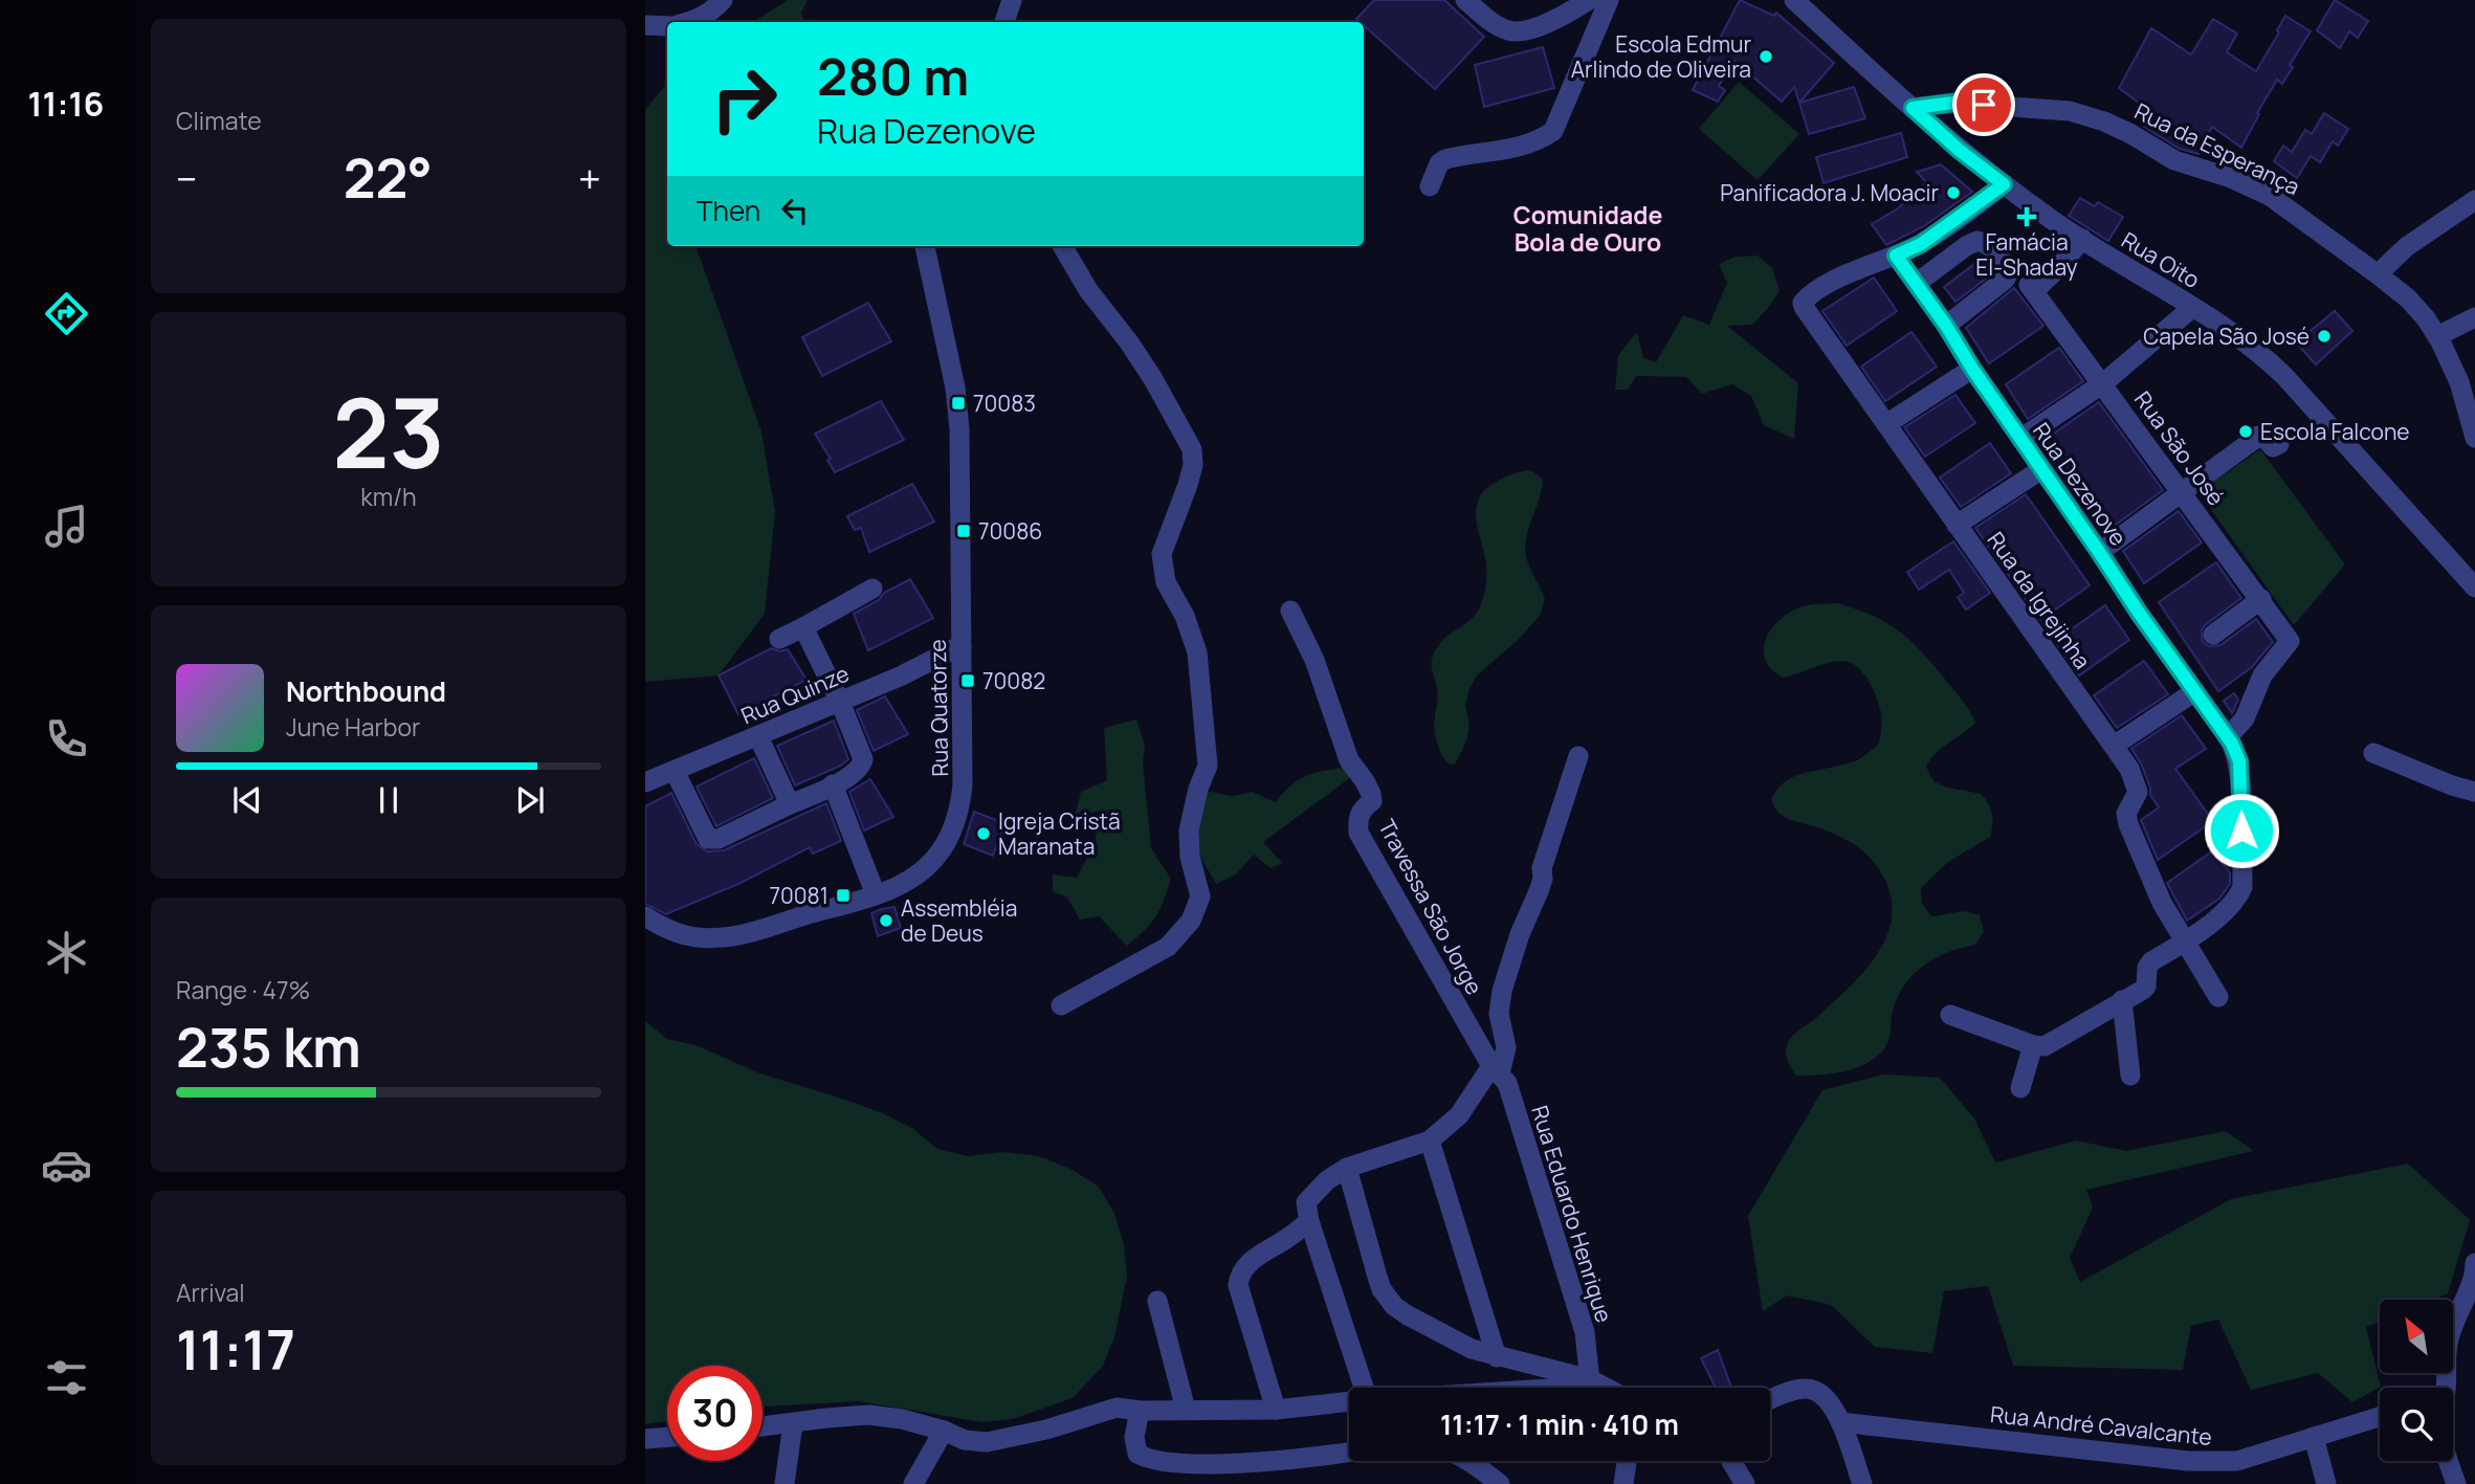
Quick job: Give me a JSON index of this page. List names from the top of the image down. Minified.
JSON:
{"streets":{"street":["Rua da Esperança","Rua Oito","Rua São José","Rua Dezenove","Rua da Igrejinha","Rua Quinze","Rua Quatorze","Travessa São Jorge","Rua Eduardo Henrique","Rua André Cavalcante"]},"crossings":[["Rua da Esperança","Rua Oito"],["Rua Oito","Rua São José"],["Rua São José","Rua Dezenove"],["Rua Dezenove","Rua da Igrejinha"],["Rua Quinze","Rua Quatorze"],["Travessa São Jorge","Rua Eduardo Henrique"]],"districts":["Comunidade Bola de Ouro"],"places":{"other":["Escola Edmur Arlindo de Oliveira","Panificadora J. Moacir","Capela São José","Escola Falcone","Igreja Cristã Maranata","Assembléia de Deus"],"health":["Famácia El-Shaday"],"transit":["70083","70086","70082","70081"]},"north":"top left","page":{"tabs":"11:16","tile":["Climate",["23","km/h"],["Range · 47%","235 km"],["Arrival","11:17"]],"turn":["280 m","Rua Dezenove"],"heat":["−","22°","+"],"then":"Then","song":["Northbound","June Harbor"],"limit":"30","trip":"11:17 · 1 min · 410 m"}}
